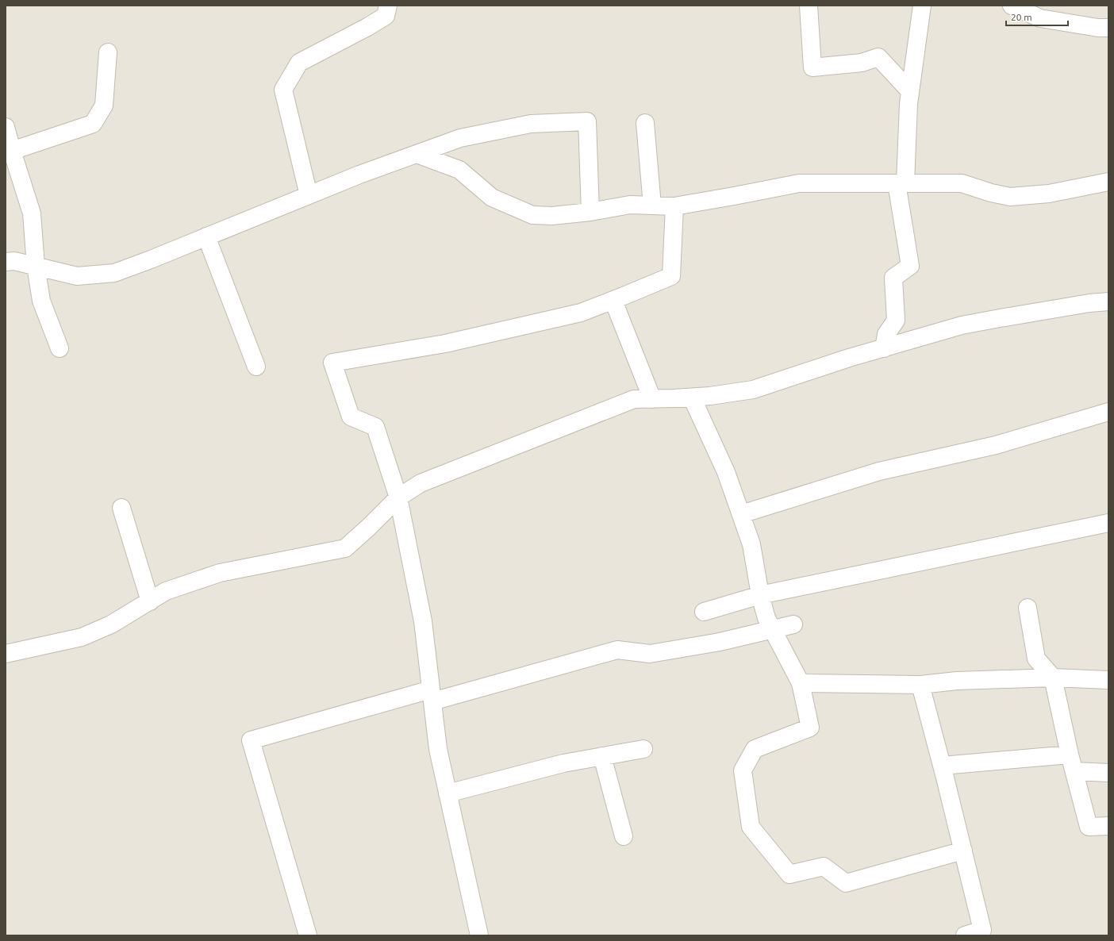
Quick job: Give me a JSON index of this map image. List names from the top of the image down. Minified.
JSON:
{"scale_bar":"20 m"}
